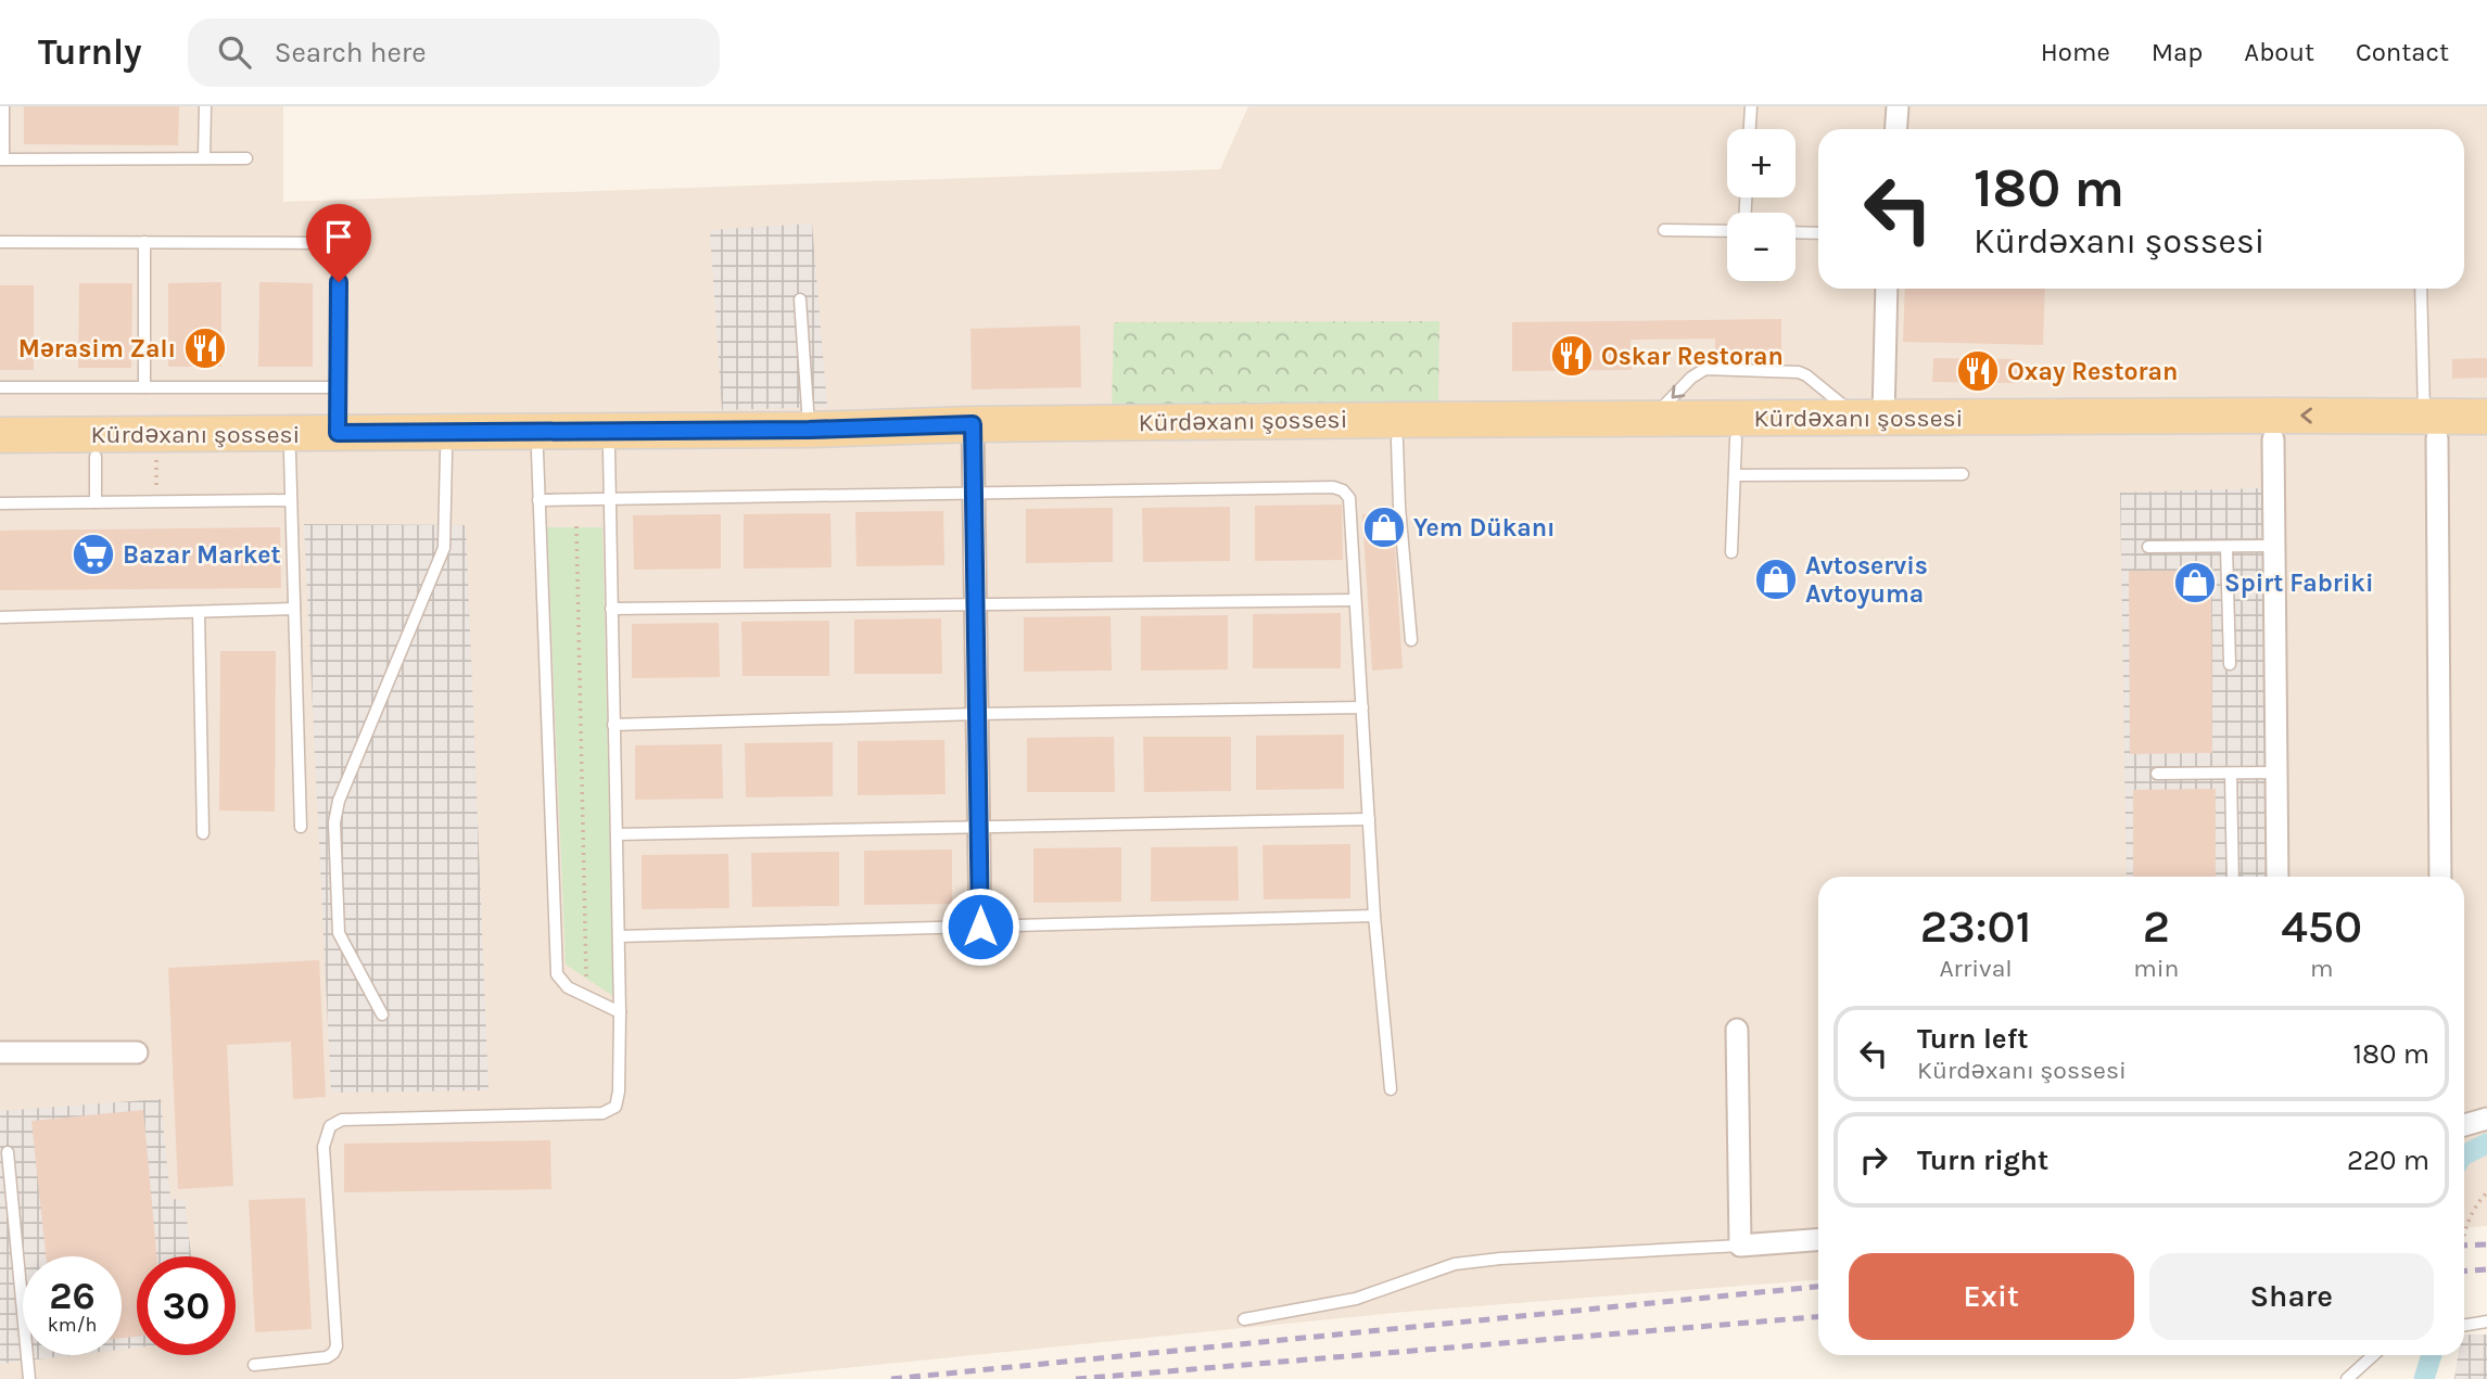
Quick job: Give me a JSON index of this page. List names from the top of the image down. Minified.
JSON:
{"streets":{"main road":["Kürdəxanı şossesi"]},"places":{"restaurant":["Mərasim Zalı","Oskar Restoran","Oxay Restoran"],"shop":["Yem Dükanı","Avtoservis Avtoyuma","Spirt Fabriki"],"supermarket":["Bazar Market"]},"page":{"header":"Turnly","search":"Search here","nav":["Home","Map","About","Contact"],"map_buttons":["+","−"],"turn":["180 m","Kürdəxanı şossesi"],"eta":["23:01","Arrival","2","min","450","m"],"list":[{"name":"Turn left","note":"Kürdəxanı şossesi","value":"180 m"},{"name":"Turn right","value":"220 m"}],"buttons":["Exit","Share"],"speed":"26 km/h","limit":"30"}}
